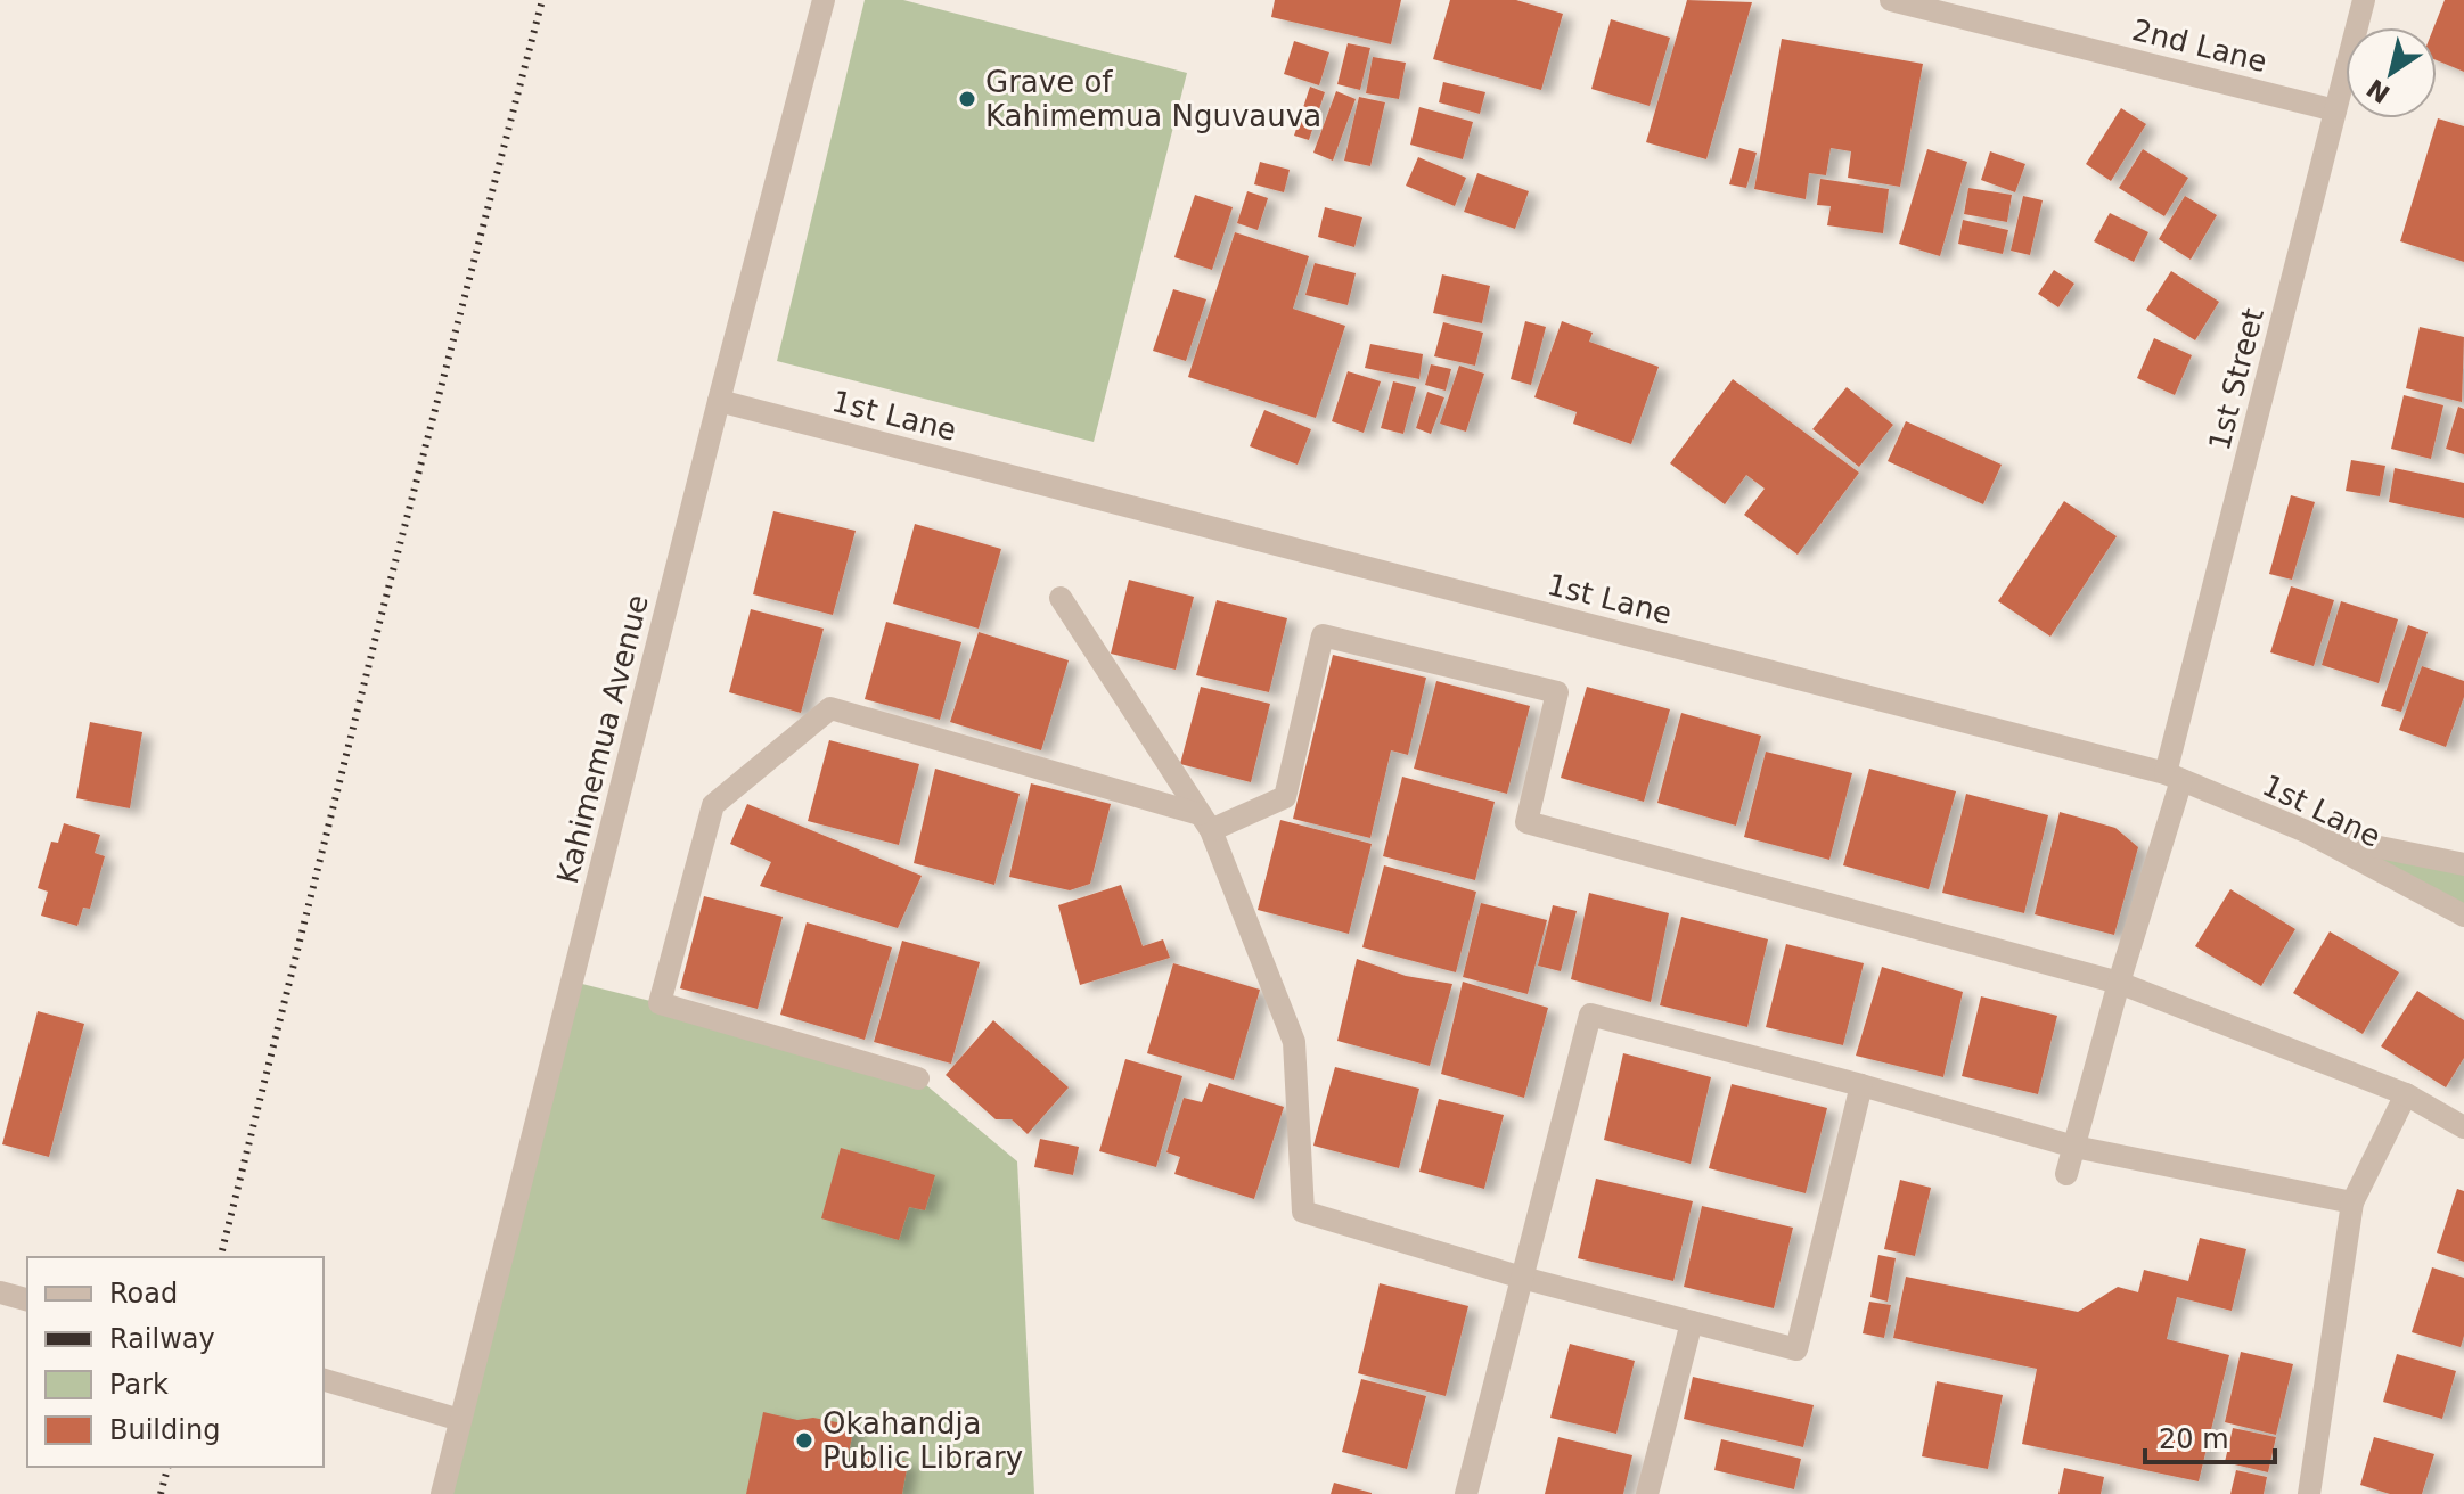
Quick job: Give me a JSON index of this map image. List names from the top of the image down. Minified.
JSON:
{"streets":{"street":["2nd Lane","1st Street","1st Lane","Kahimemua Avenue"]},"crossings":[["2nd Lane","1st Street"],["1st Street","1st Lane"],["1st Lane","Kahimemua Avenue"]],"places":["Grave of Kahimemua Nguvauva","Okahandja Public Library"],"legend":["Road","Railway","Park","Building"],"scale_bar":"20 m","north":"bottom left"}
